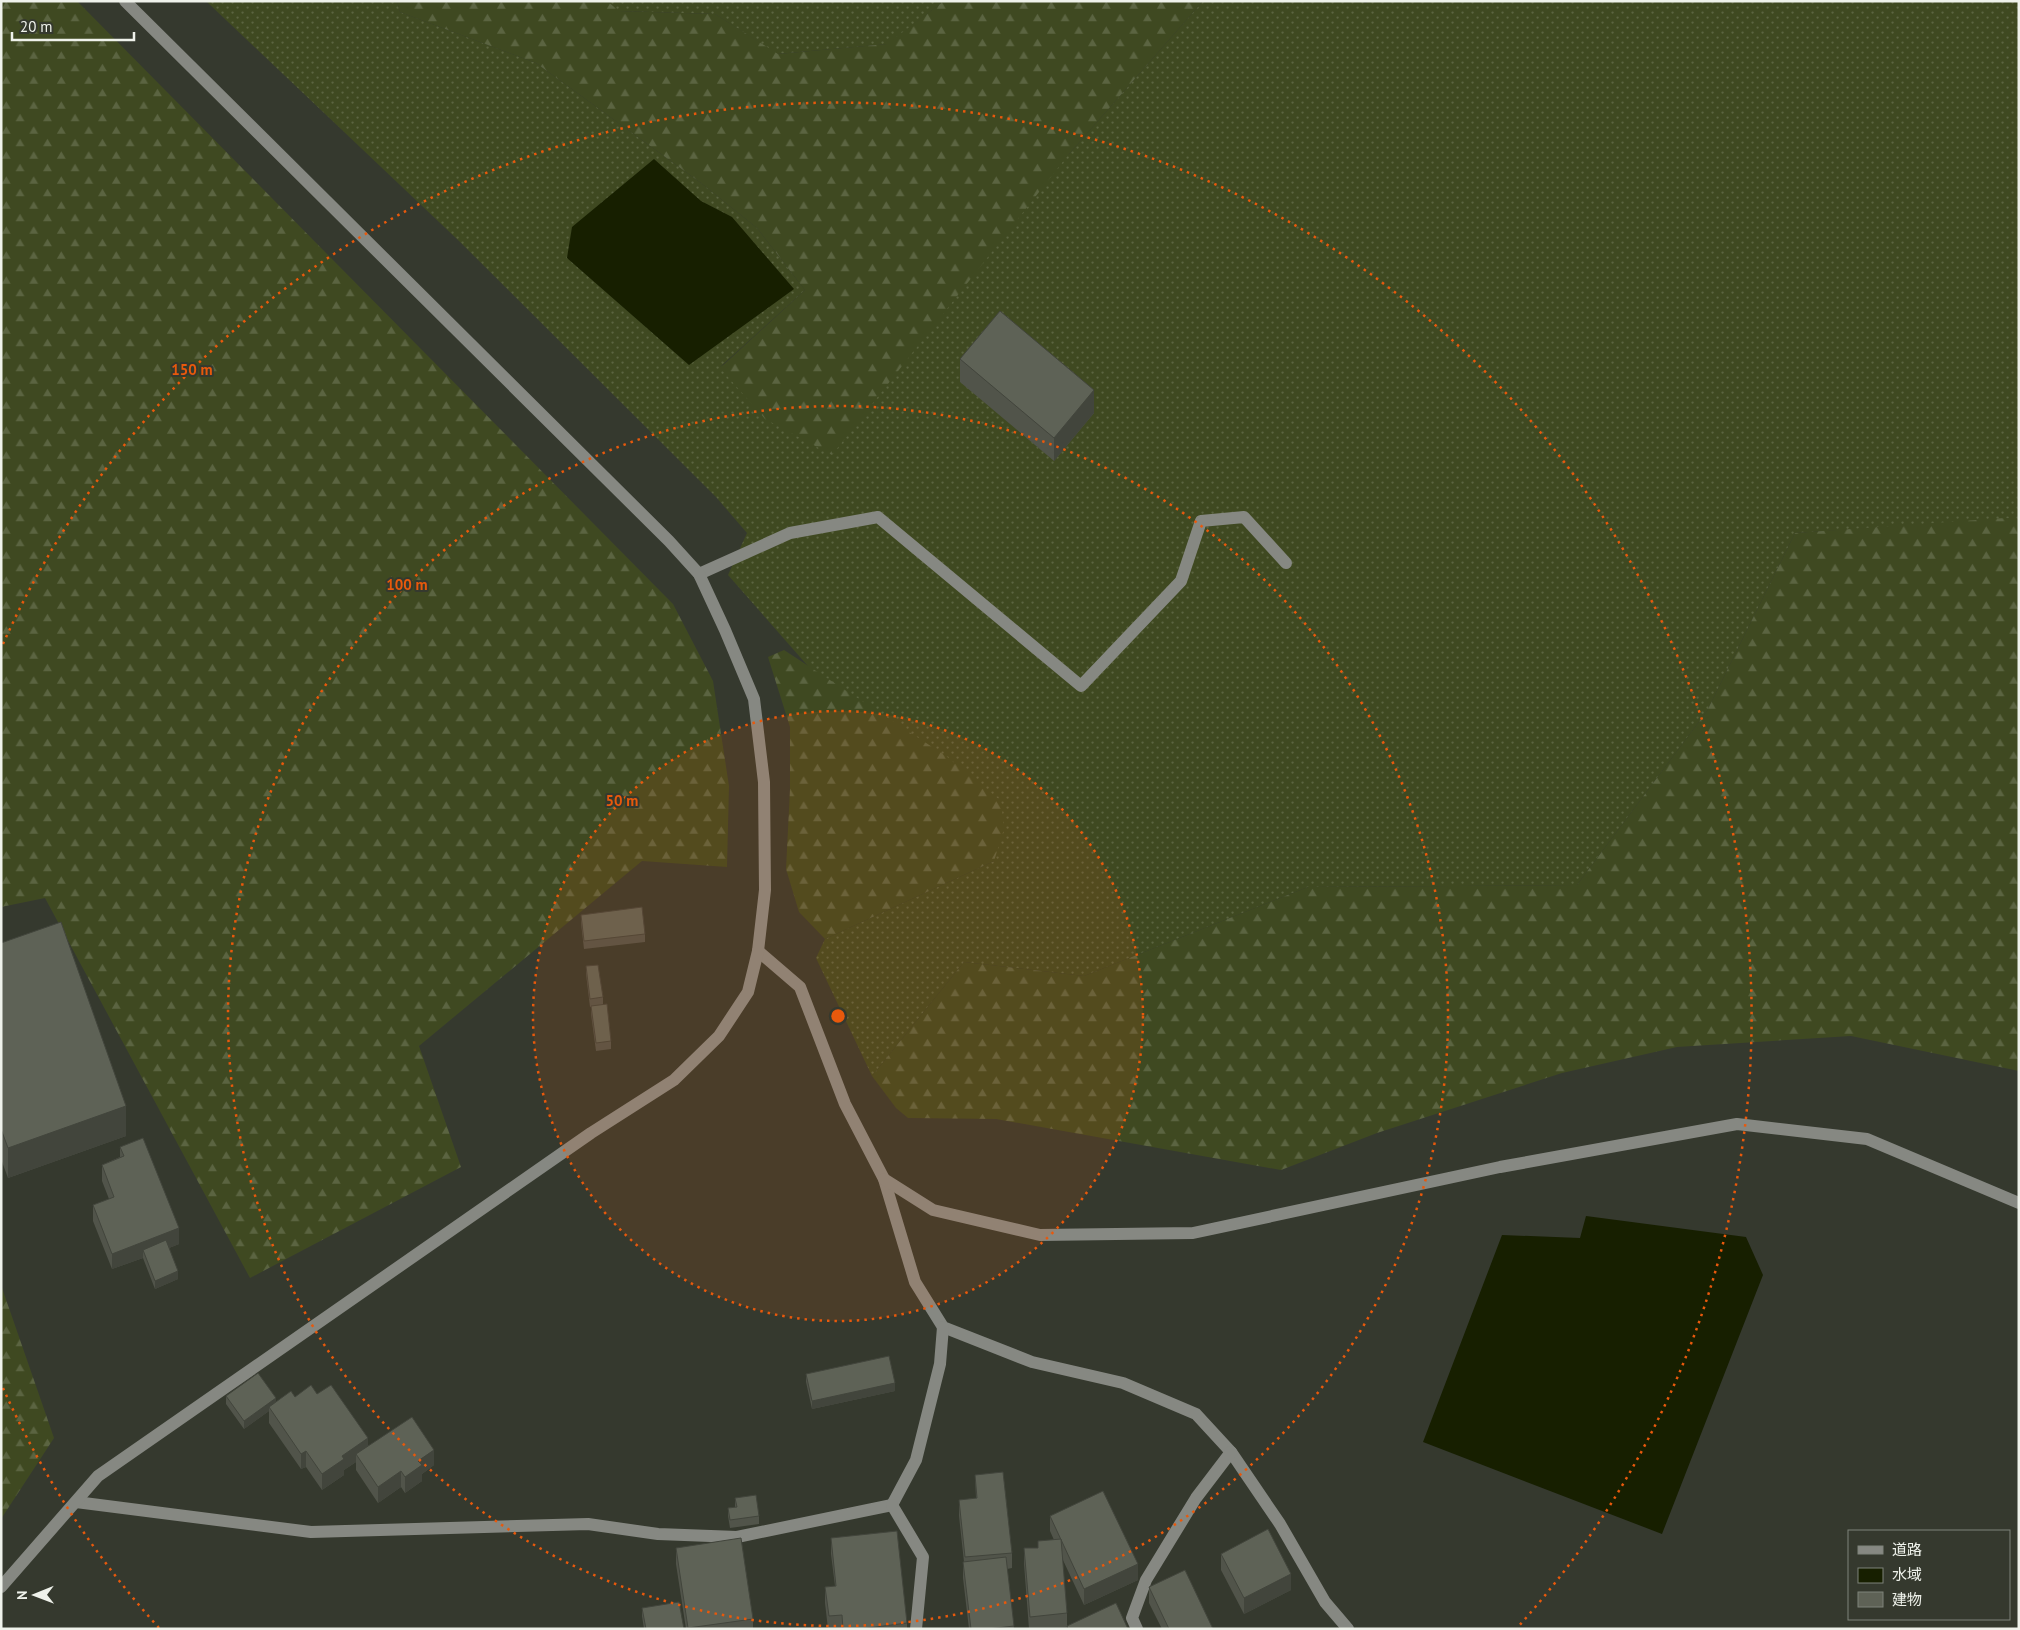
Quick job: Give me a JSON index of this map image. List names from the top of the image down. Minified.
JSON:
{"legend":["道路","水域","建物"],"scale_bar":"20 m","north":"left","rings":["150 m","100 m","50 m"]}
